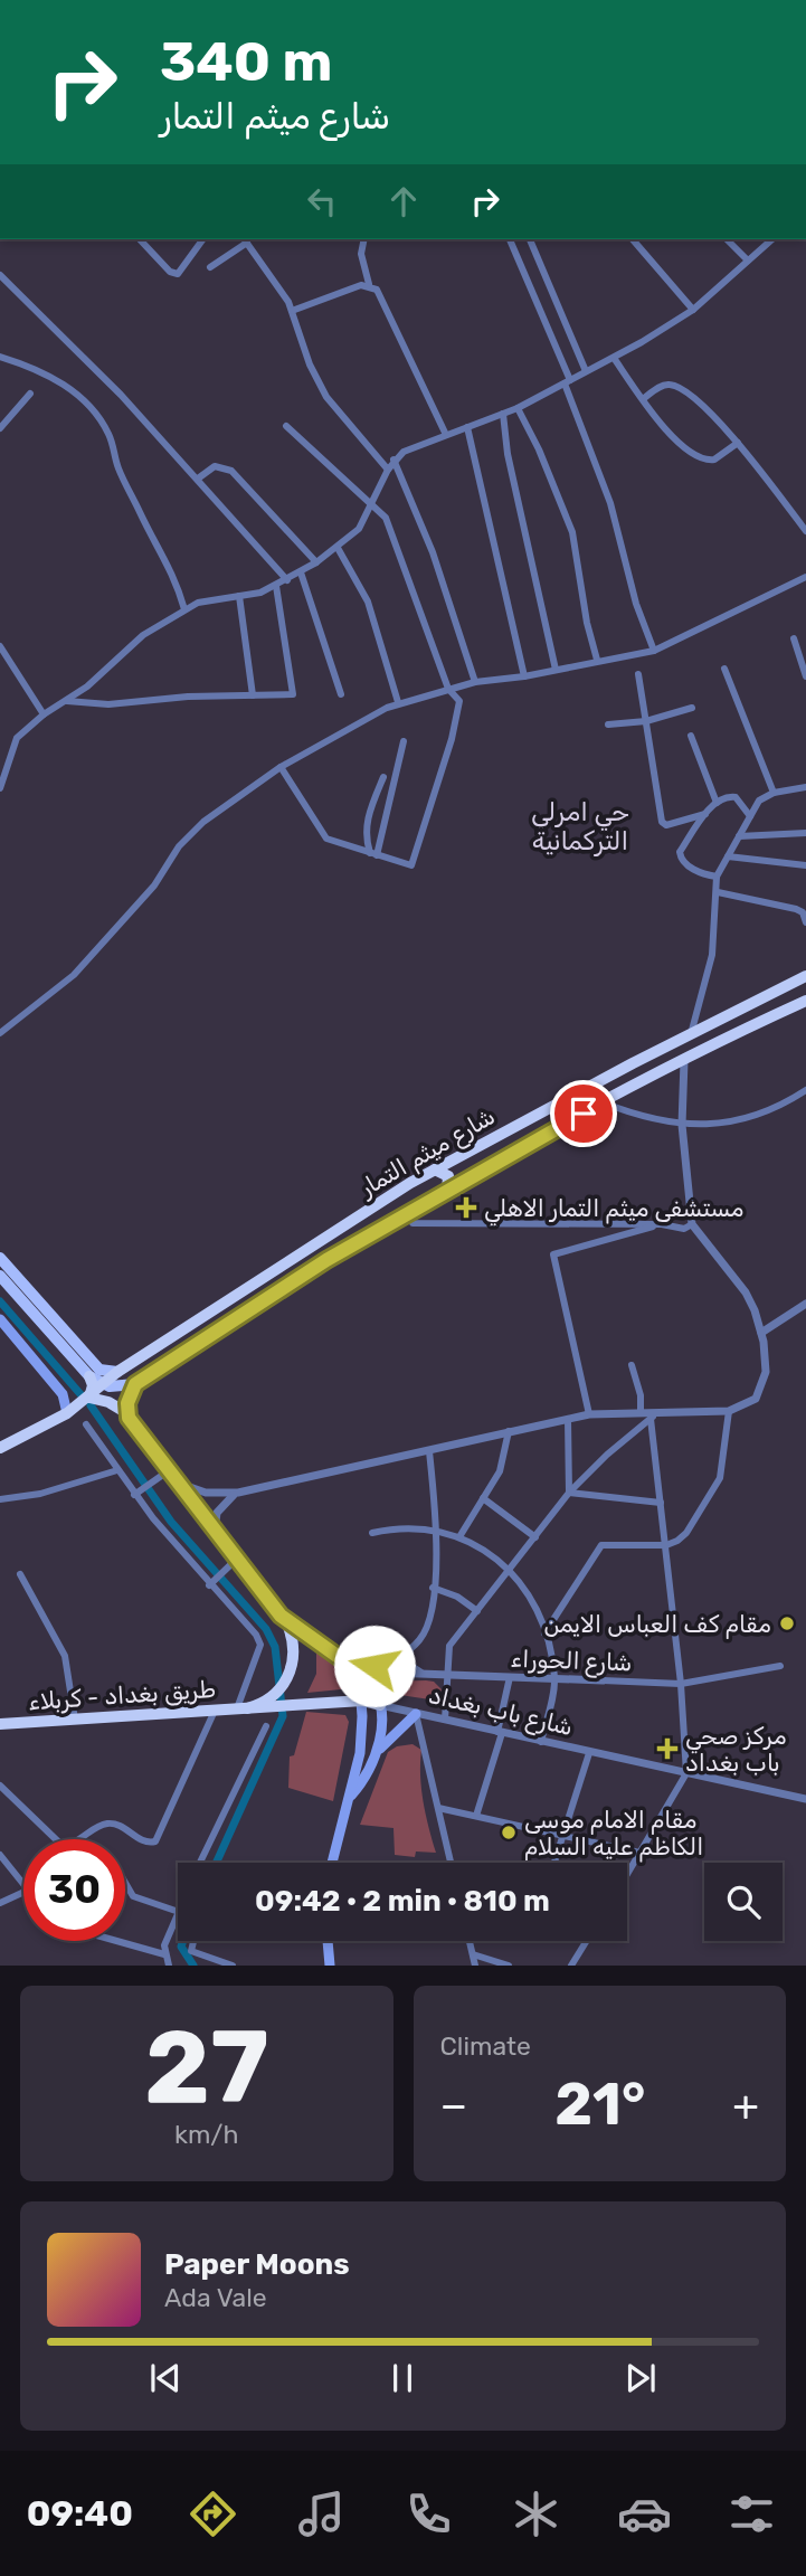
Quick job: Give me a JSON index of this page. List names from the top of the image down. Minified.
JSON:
{"streets":{"highway":["شارع ميثم التمار","طريق بغداد - كربلاء"],"street":["شارع الحوراء","شارع باب بغداد"]},"crossings":[["طريق بغداد - كربلاء","شارع باب بغداد"]],"districts":["حي امرلي التركمانية"],"places":{"health":["مستشفى ميثم التمار الاهلي","مركز صحي باب بغداد"],"other":["مقام كف العباس الايمن","مقام الامام موسى الكاظم عليه السلام"]},"page":{"turn":["340 m","شارع ميثم التمار"],"limit":"30","trip":"09:42 · 2 min · 810 m","tile":[["27","km/h"],"Climate"],"heat":["−","21°","+"],"song":["Paper Moons","Ada Vale"],"tabs":"09:40"}}
